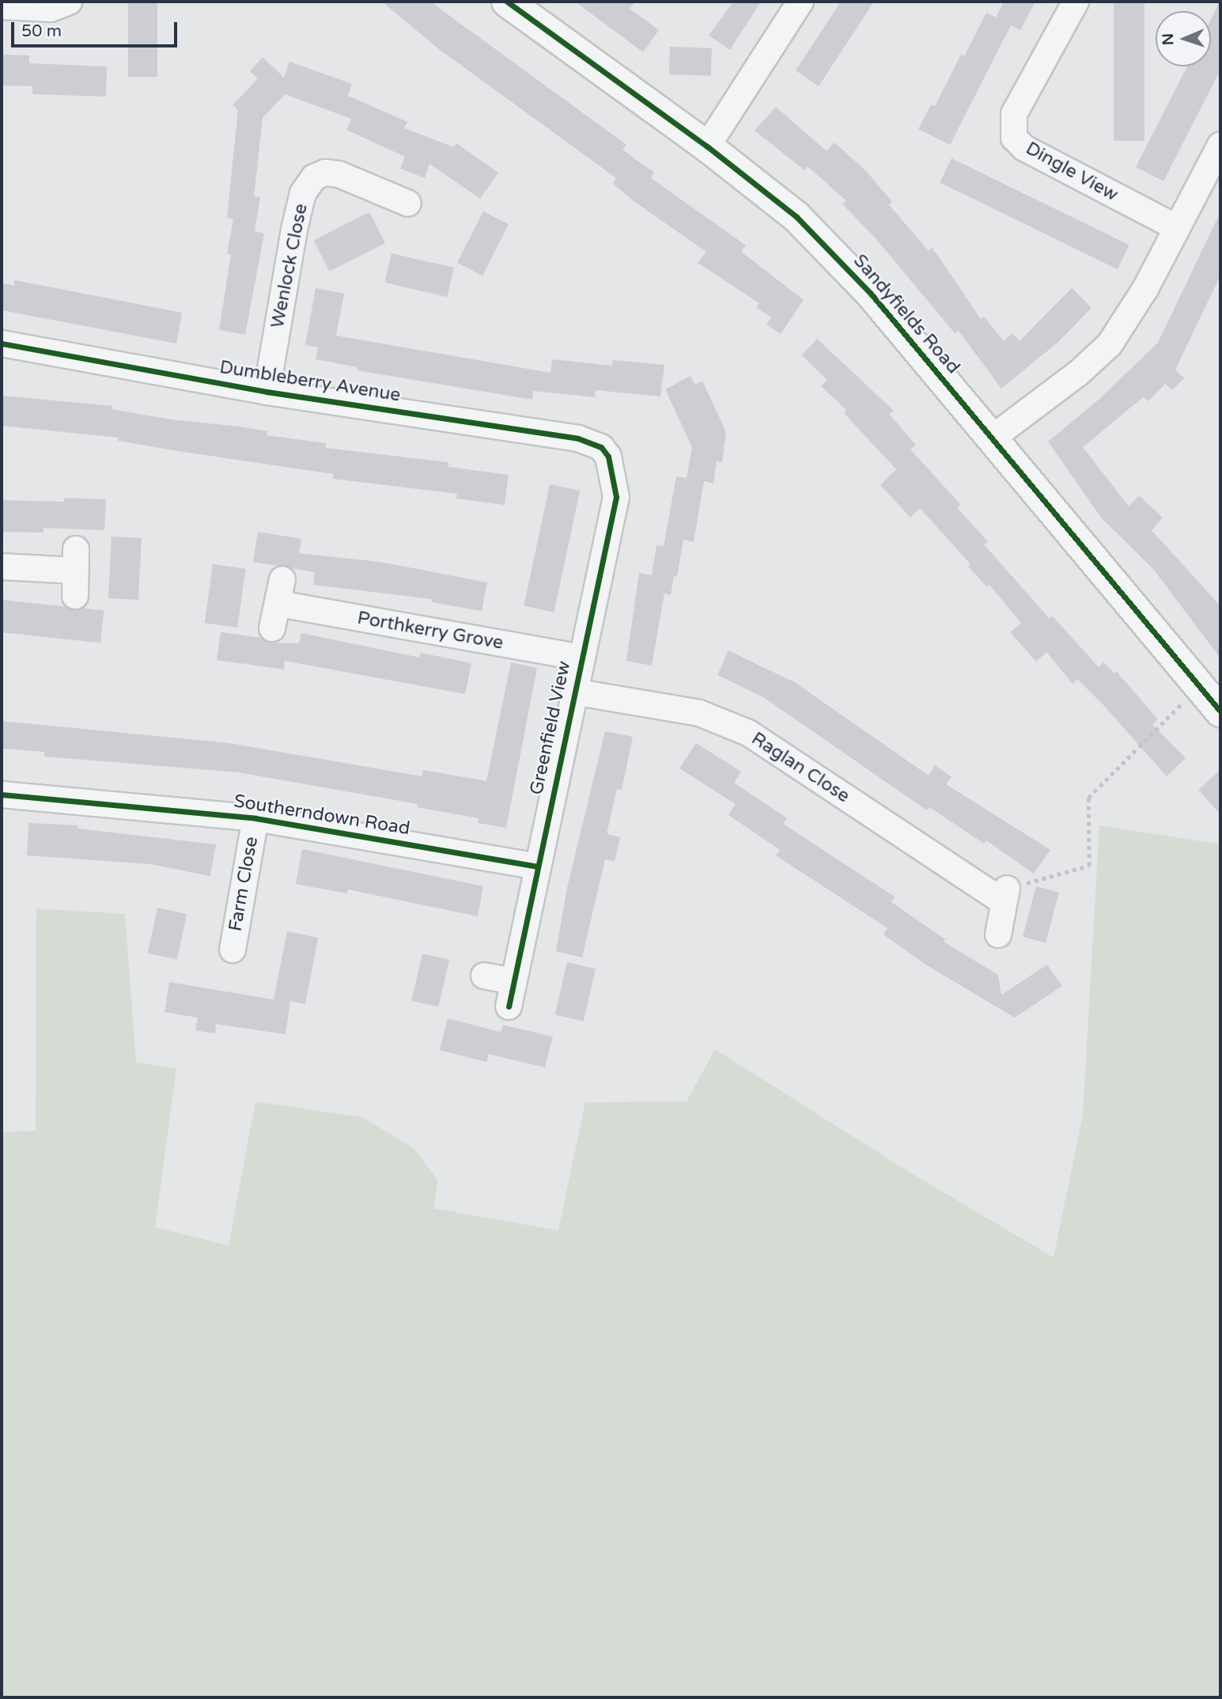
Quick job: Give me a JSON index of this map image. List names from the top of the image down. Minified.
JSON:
{"streets":{"street":["Dingle View","Wenlock Close","Sandyfields Road","Dumbleberry Avenue","Porthkerry Grove","Greenfield View","Raglan Close","Southerndown Road","Farm Close"]},"crossings":[["Wenlock Close","Dumbleberry Avenue"],["Dumbleberry Avenue","Greenfield View"],["Porthkerry Grove","Greenfield View"],["Greenfield View","Raglan Close"],["Greenfield View","Southerndown Road"],["Southerndown Road","Farm Close"]],"scale_bar":"50 m","north":"left"}
